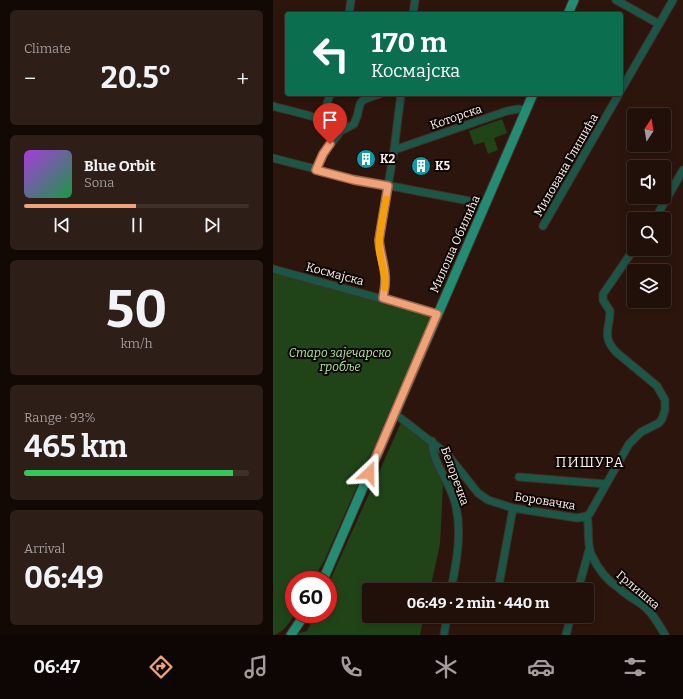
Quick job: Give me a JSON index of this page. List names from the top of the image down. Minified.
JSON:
{"streets":{"main road":["Милоша Обилића"],"street":["Которска","Милована Глишића","Космајска","Белоречка","Боровачка","Грлишка"]},"crossings":[["Которска","Милоша Обилића"],["Милоша Обилића","Космајска"],["Милоша Обилића","Боровачка"],["Белоречка","Боровачка"],["Боровачка","Грлишка"]],"districts":["ПИШУРА"],"parks":["Старо зајечарско гробље"],"places":{"building":["K2","K5"]},"north":"top","page":{"tile":["Climate",["50","km/h"],["Range · 93%","465 km"],["Arrival","06:49"]],"turn":["170 m","Космајска"],"heat":["−","20.5°","+"],"song":["Blue Orbit","Sona"],"limit":"60","trip":"06:49 · 2 min · 440 m","tabs":"06:47"}}
